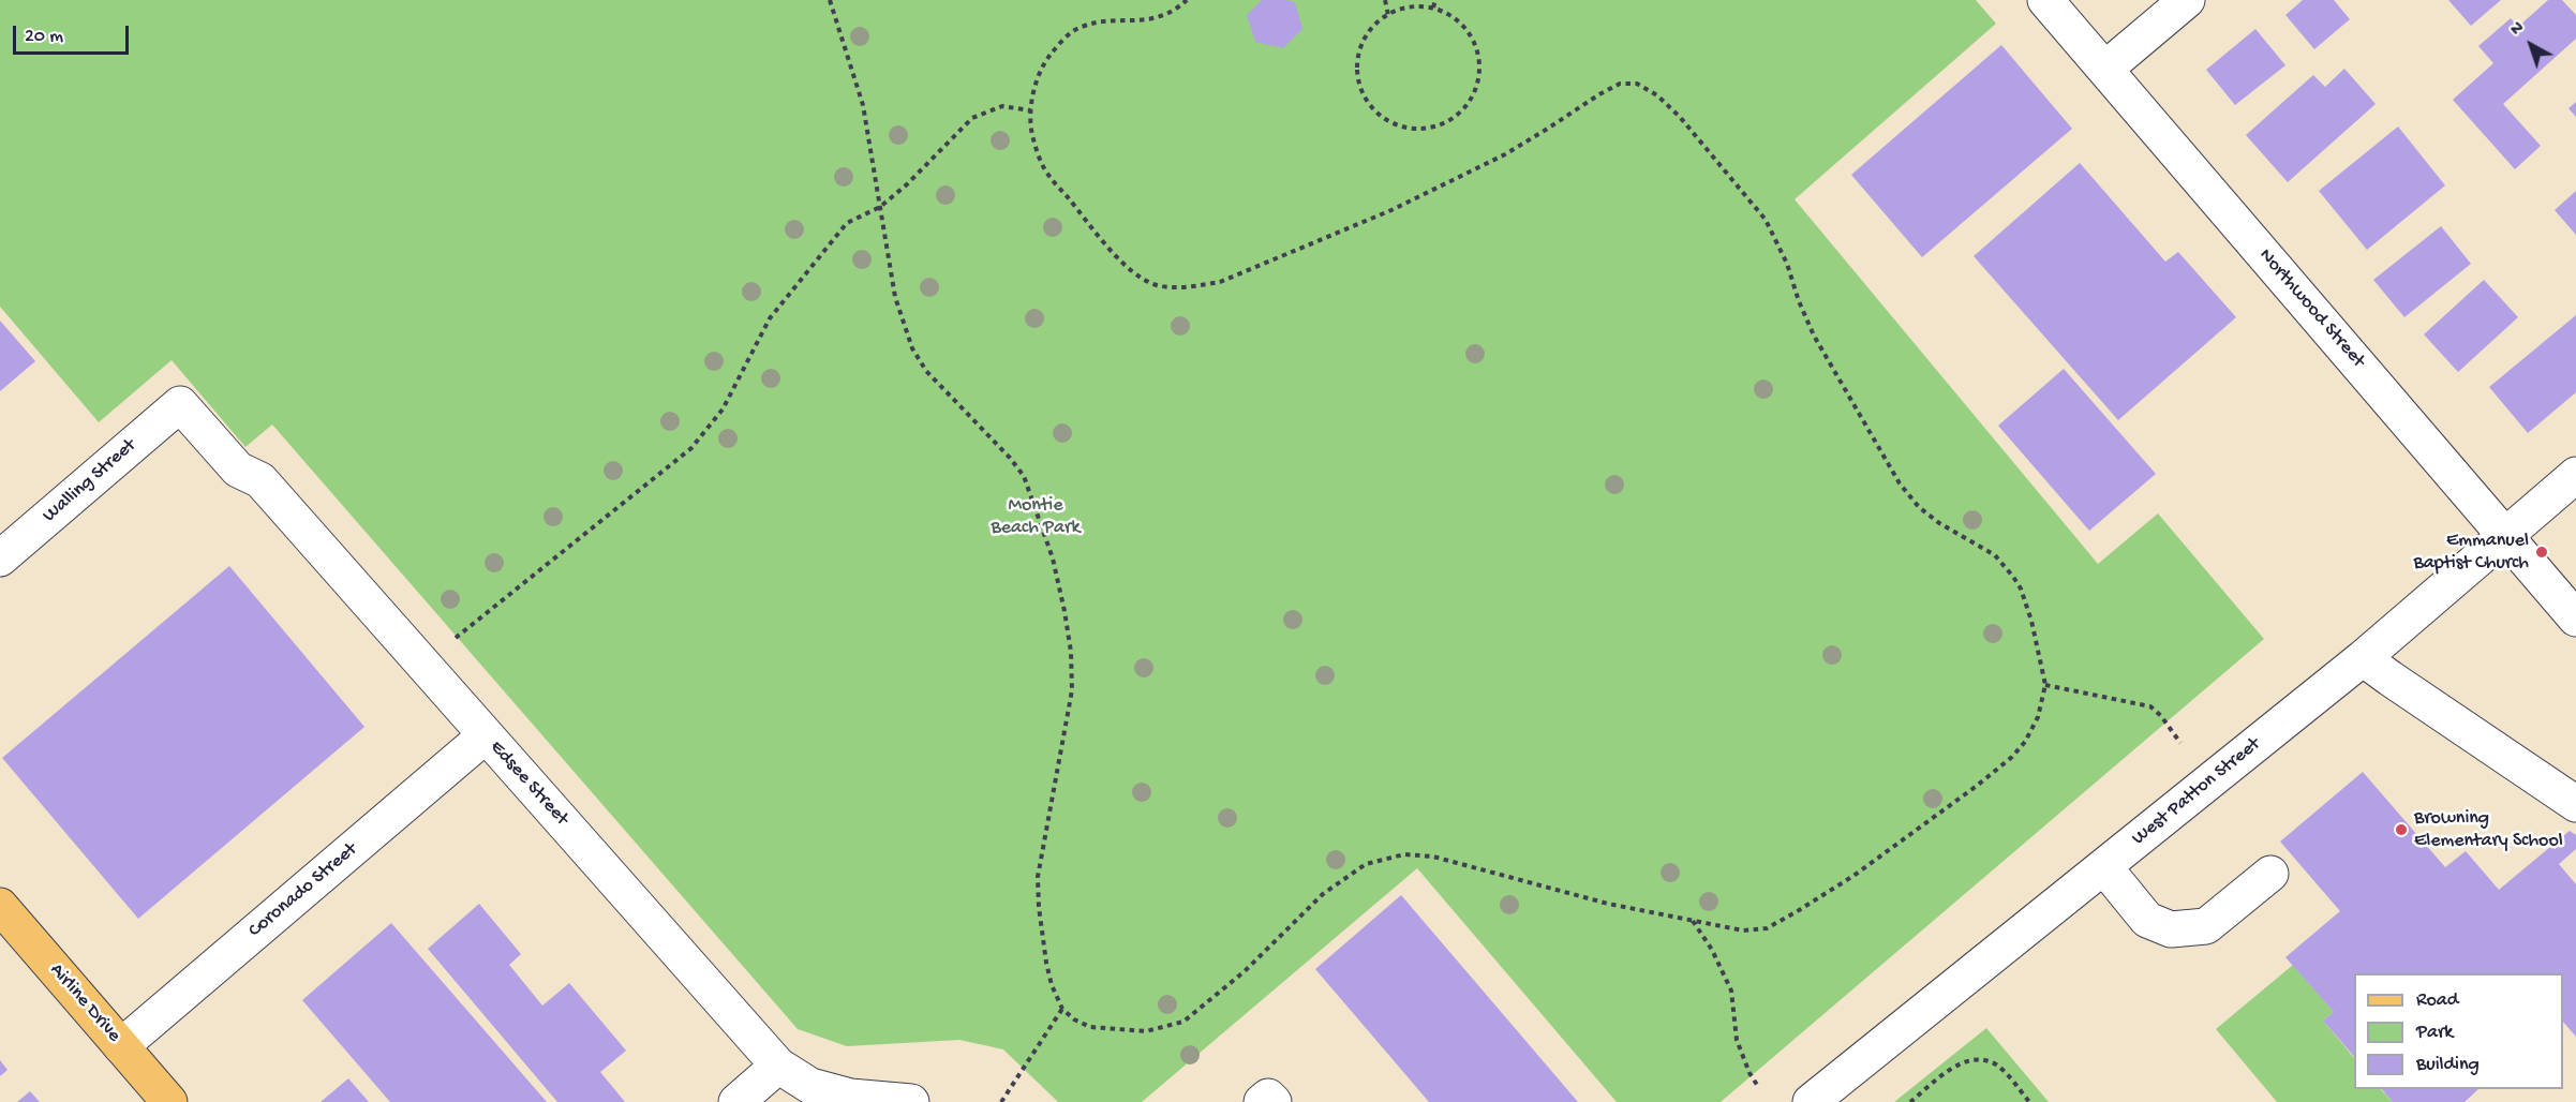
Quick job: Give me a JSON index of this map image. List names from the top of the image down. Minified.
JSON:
{"streets":{"main road":["Airline Drive"],"street":["Northwood Street","Walling Street","Edsee Street","West Patton Street","Coronado Street"]},"crossings":[["Northwood Street","West Patton Street"],["Walling Street","Edsee Street"],["Edsee Street","Coronado Street"],["Coronado Street","Airline Drive"]],"parks":["Montie Beach Park"],"places":["Emmanuel Baptist Church","Browning Elementary School"],"legend":["Road","Park","Building"],"scale_bar":"20 m","north":"top left"}
